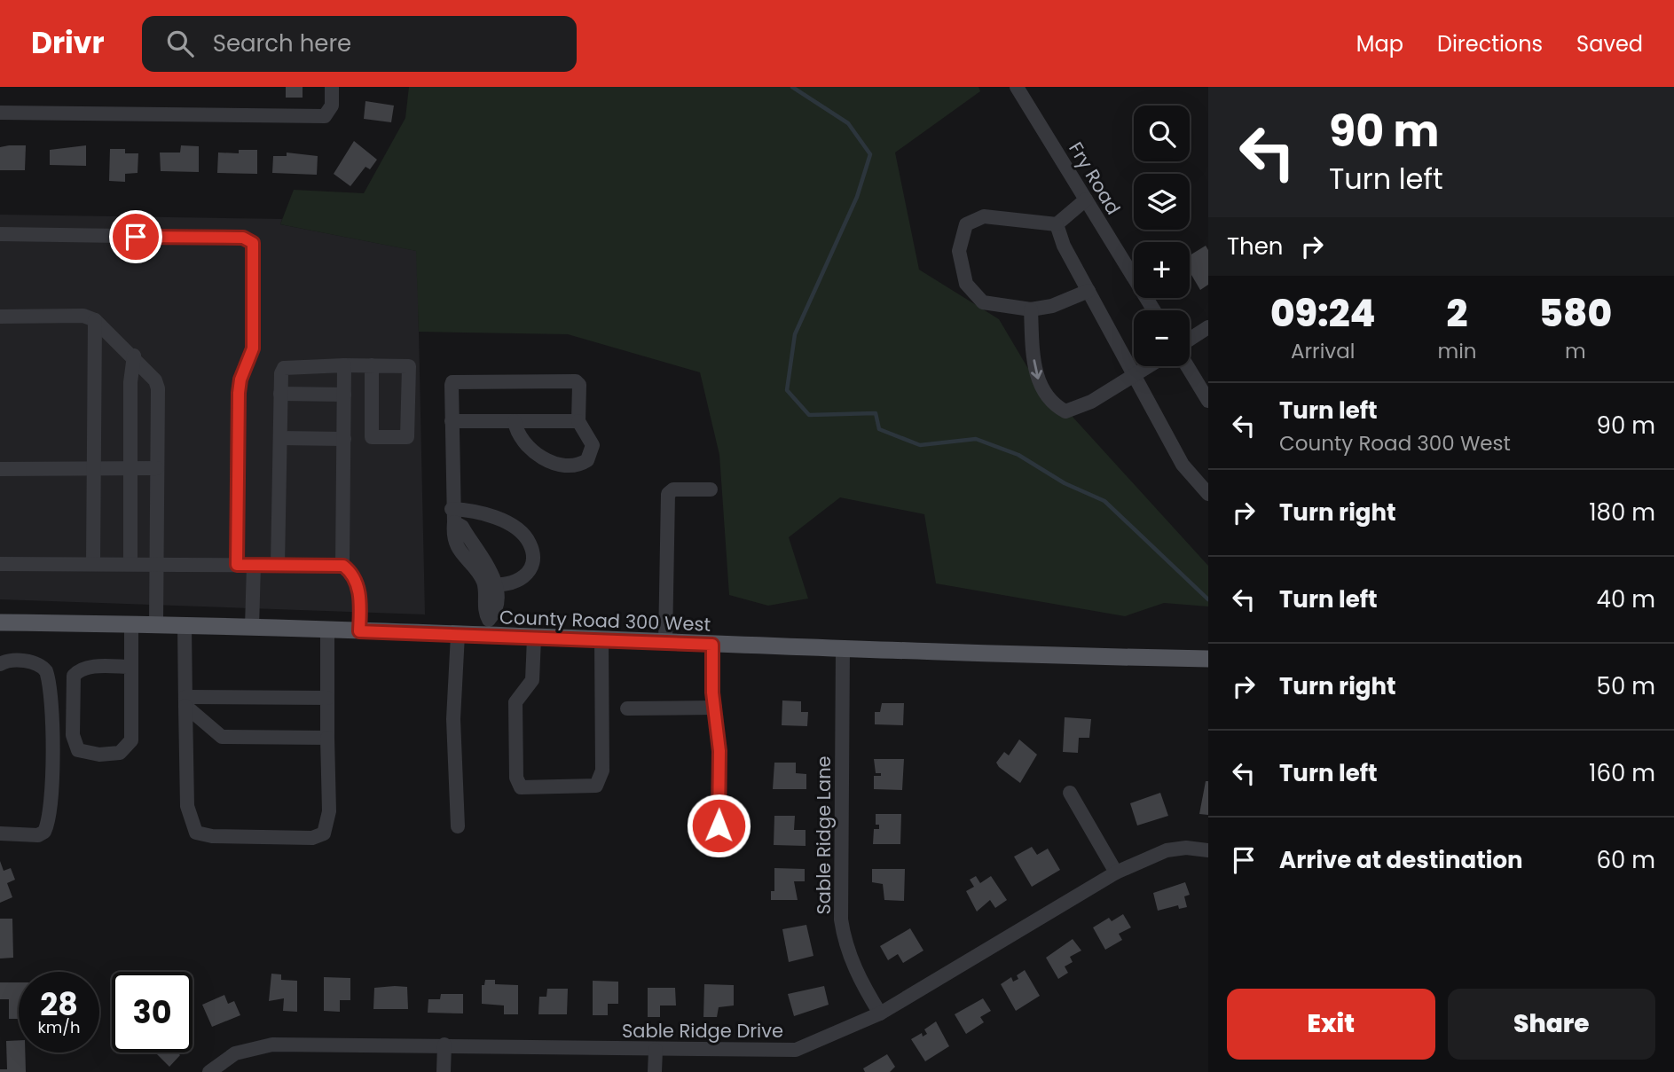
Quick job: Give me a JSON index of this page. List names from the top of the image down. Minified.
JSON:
{"streets":{"main road":["County Road 300 West"],"street":["Fry Road","Sable Ridge Lane","Sable Ridge Drive"]},"crossings":[["County Road 300 West","Sable Ridge Lane"],["Sable Ridge Lane","Sable Ridge Drive"]],"page":{"header":"Drivr","search":"Search here","nav":["Map","Directions","Saved"],"turn":["90 m","Turn left"],"map_buttons":["+","−"],"then":"Then","eta":["09:24","Arrival","2","min","580","m"],"list":[{"name":"Turn left","note":"County Road 300 West","value":"90 m"},{"name":"Turn right","value":"180 m"},{"name":"Turn left","value":"40 m"},{"name":"Turn right","value":"50 m"},{"name":"Turn left","value":"160 m"},{"name":"Arrive at destination","value":"60 m"}],"speed":"28 km/h","limit":"30","buttons":["Exit","Share"]}}
